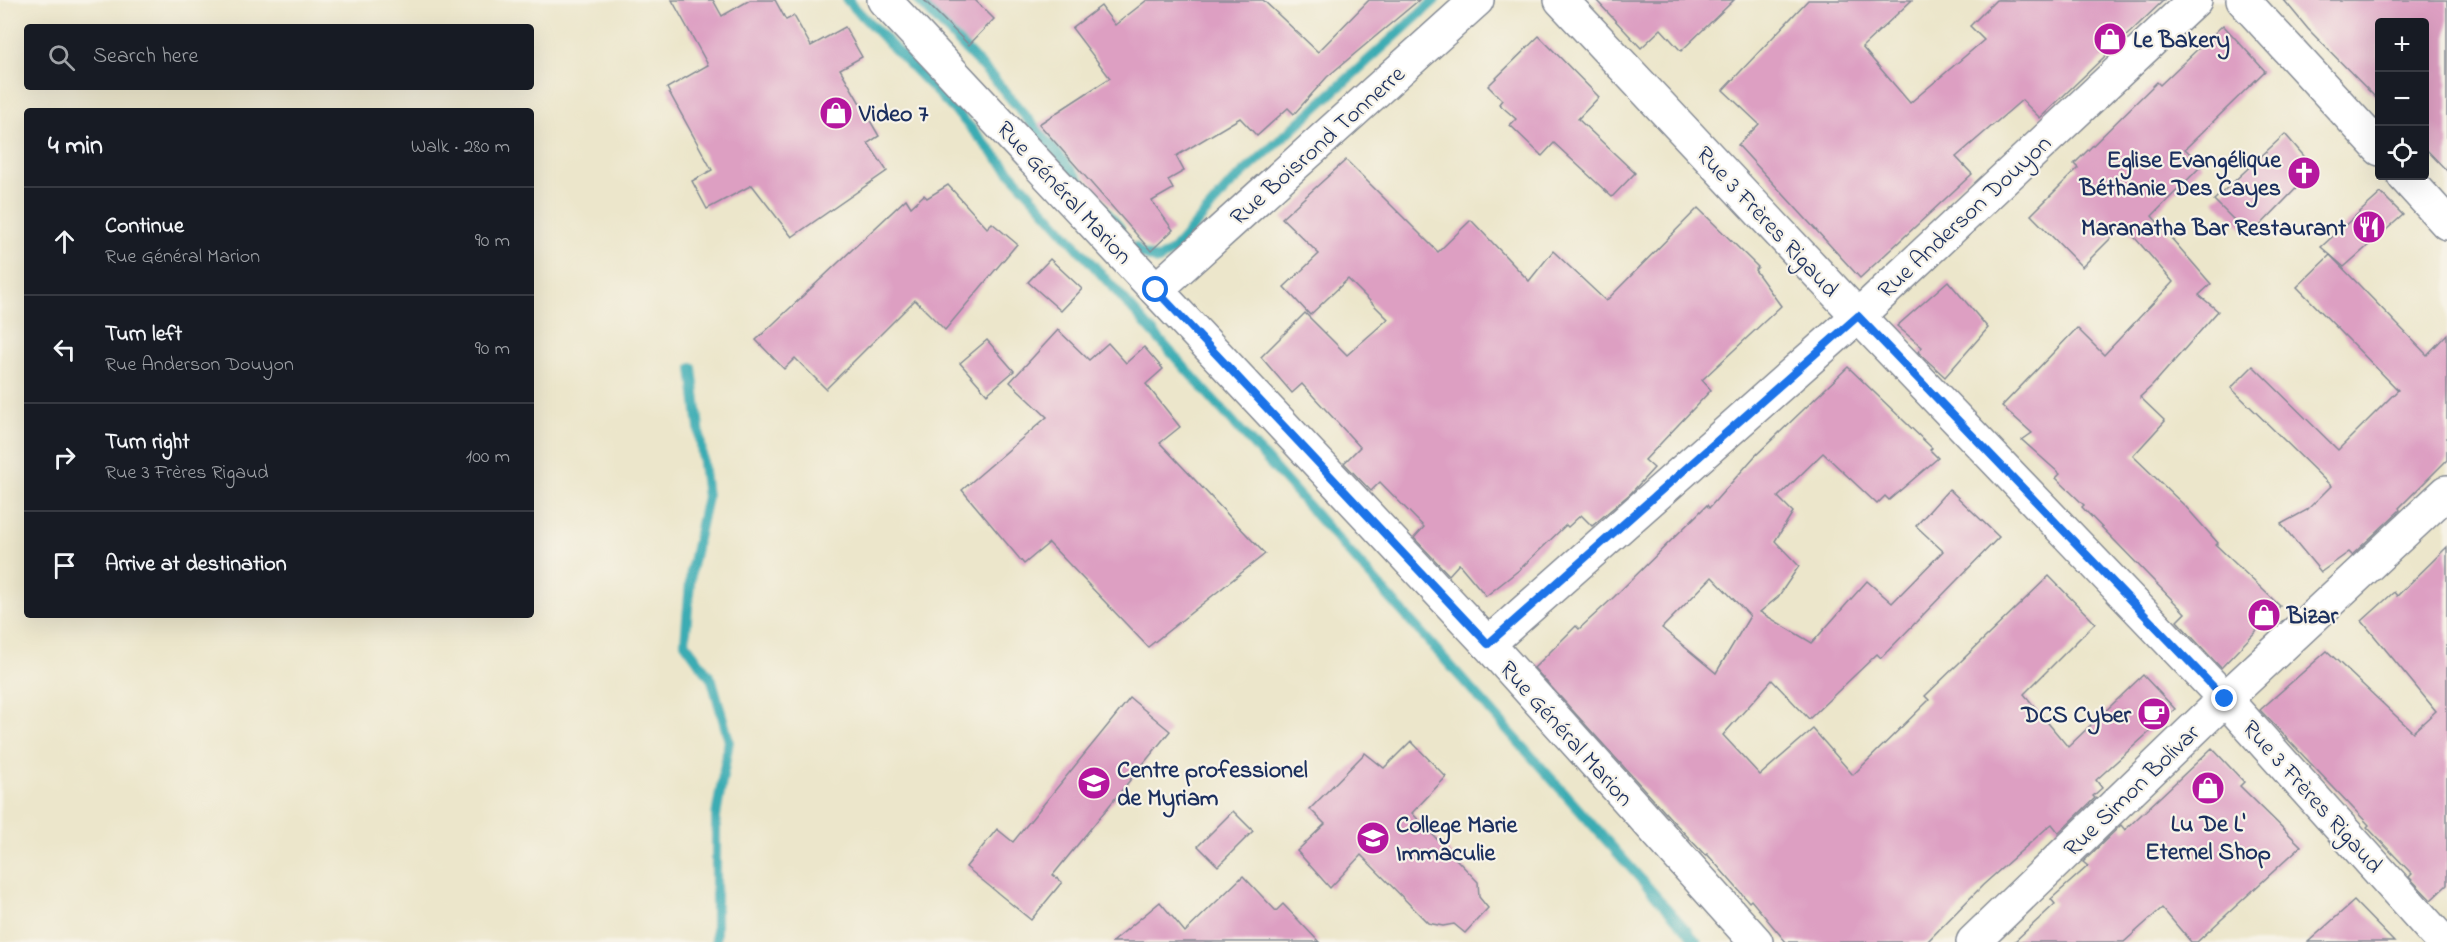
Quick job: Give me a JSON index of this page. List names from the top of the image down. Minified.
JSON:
{"streets":{"street":["Rue Boisrond Tonnerre","Rue Général Marion","Rue Anderson Douyon","Rue 3 Frères Rigaud","Rue Simon Bolivar"]},"crossings":[["Rue Boisrond Tonnerre","Rue Général Marion"],["Rue Général Marion","Rue Anderson Douyon"],["Rue Anderson Douyon","Rue 3 Frères Rigaud"],["Rue 3 Frères Rigaud","Rue Simon Bolivar"]],"places":{"shop":["Le Bakery","Video 7","Bizar","Lu De L' Eternel Shop"],"church":["Eglise Evangélique Béthanie Des Cayes"],"restaurant":["Maranatha Bar Restaurant"],"cafe":["DCS Cyber"],"school or university":["Centre professionel de Myriam","College Marie Immaculie"]},"page":{"map_buttons":["+","−"],"search":"Search here","heading":["4 min","Walk · 280 m"],"list":[["Continue","Rue Général Marion","90 m"],["Turn left","Rue Anderson Douyon","90 m"],["Turn right","Rue 3 Frères Rigaud","100 m"],"Arrive at destination"]}}
